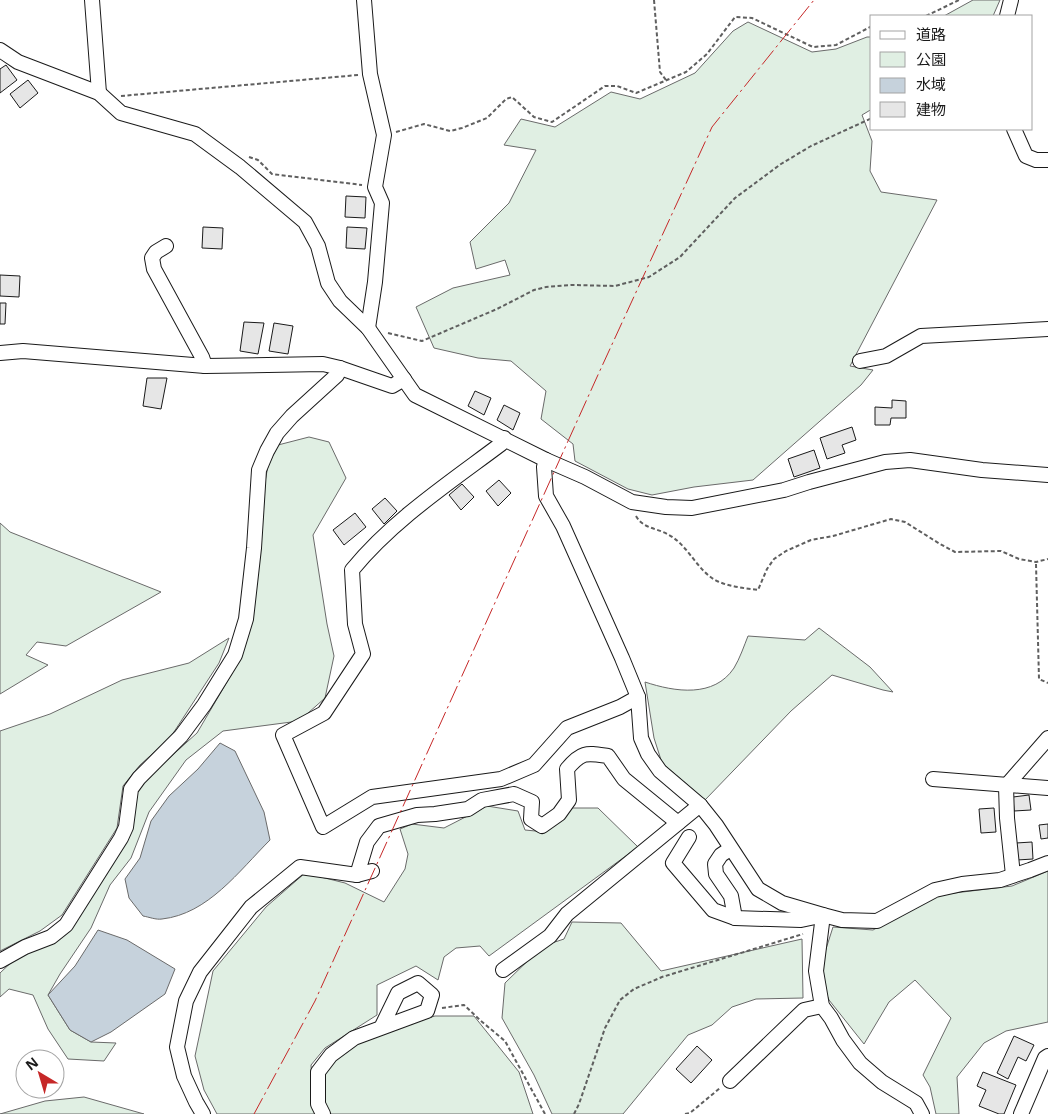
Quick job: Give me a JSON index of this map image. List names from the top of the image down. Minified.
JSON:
{"legend":["道路","公園","水域","建物"],"north":"top left"}
